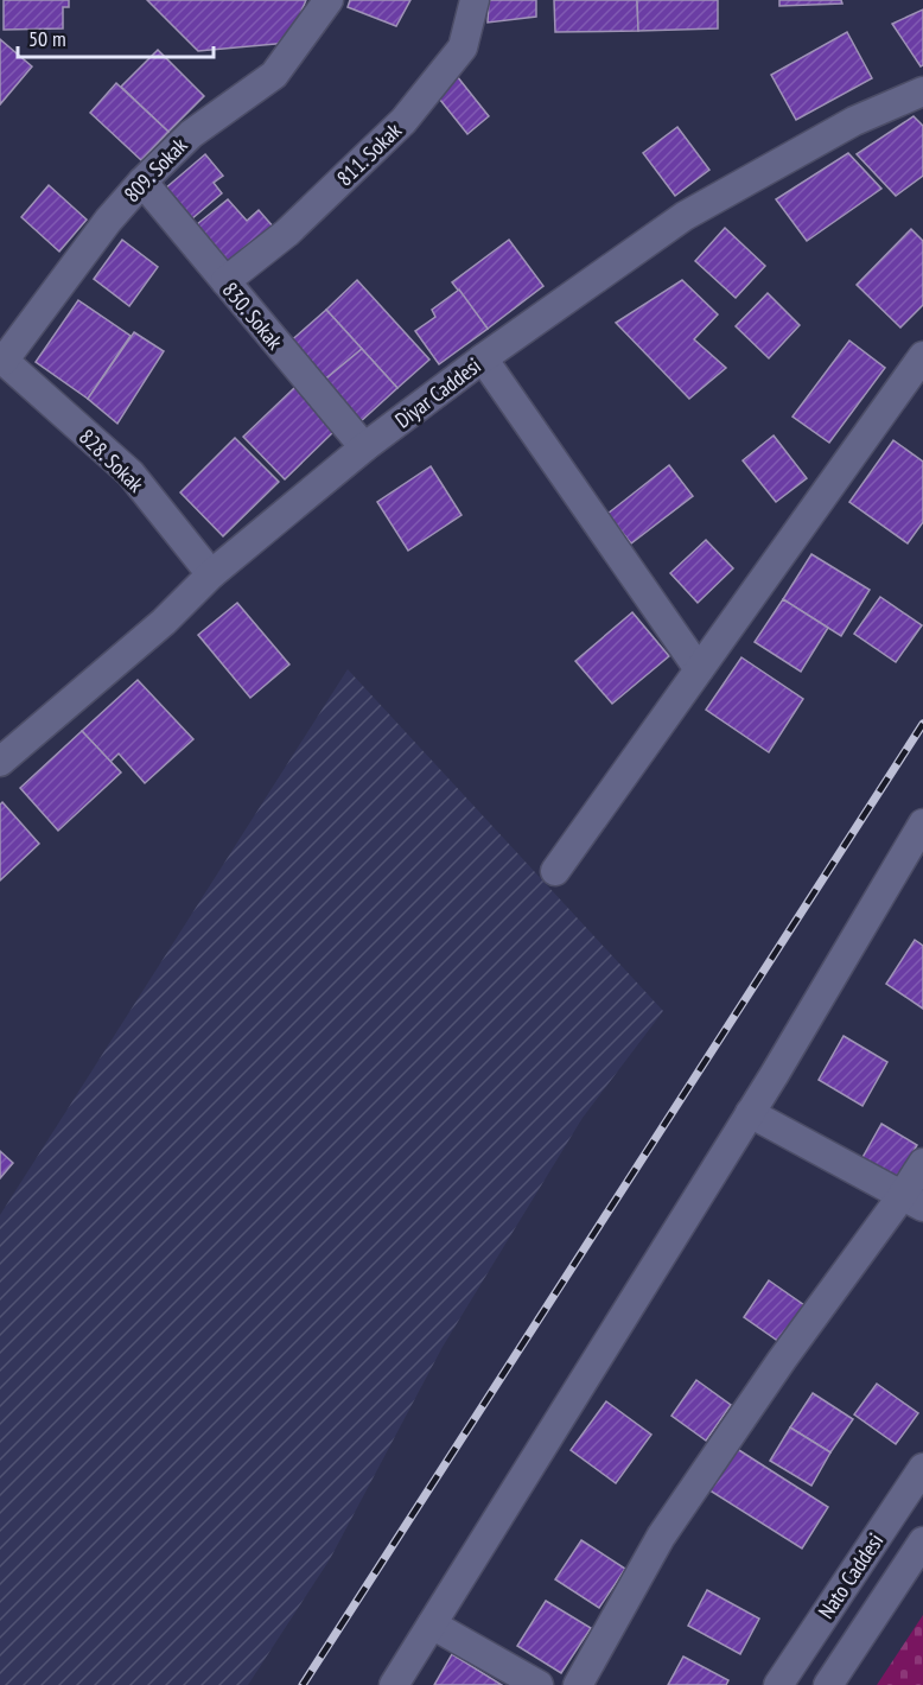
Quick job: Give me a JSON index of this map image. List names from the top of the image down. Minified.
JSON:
{"streets":{"street":["811. Sokak","809. Sokak","830. Sokak","Diyar Caddesi","828. Sokak","Nato Caddesi"]},"crossings":[["811. Sokak","830. Sokak"],["809. Sokak","830. Sokak"],["809. Sokak","828. Sokak"],["830. Sokak","Diyar Caddesi"],["Diyar Caddesi","828. Sokak"]],"scale_bar":"50 m"}
